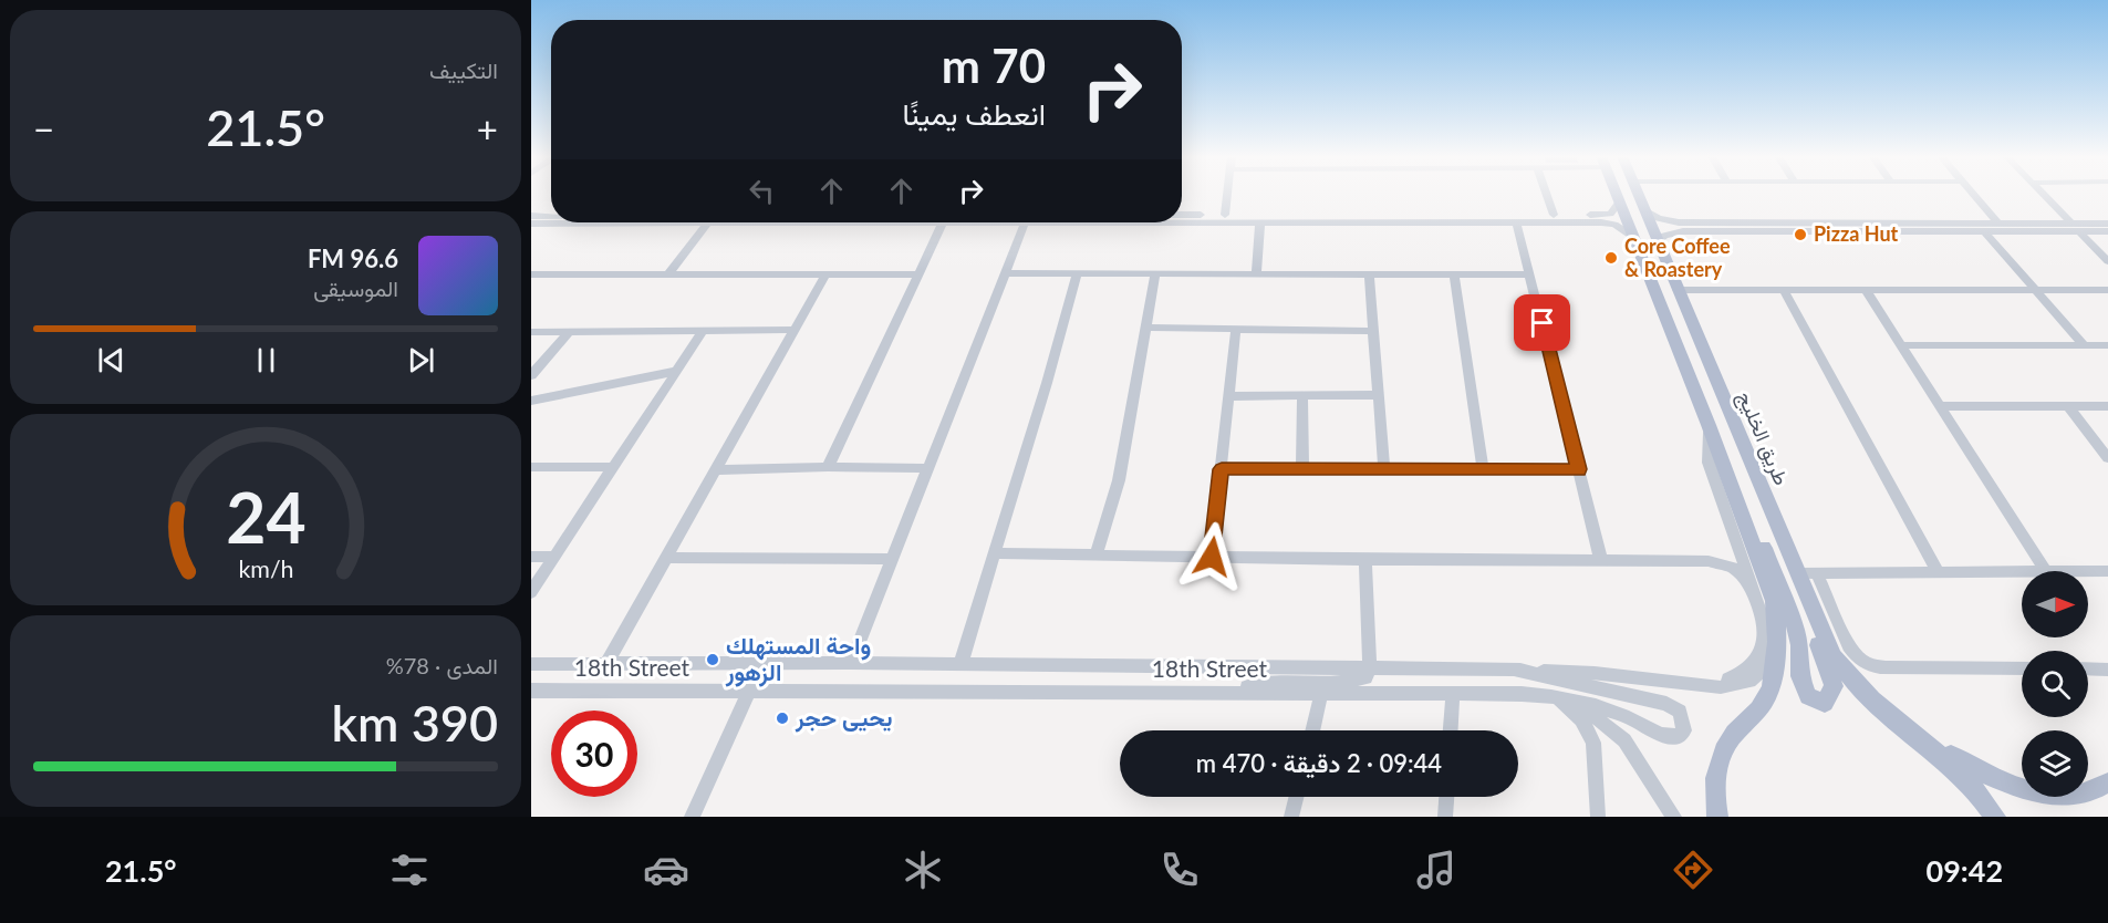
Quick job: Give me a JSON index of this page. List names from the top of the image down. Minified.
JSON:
{"streets":{"main road":["طريق الخليج"],"street":["18th Street"]},"places":["Pizza Hut","Core Coffee & Roastery","واحة المستهلك الزهور","يحيى حجر"],"north":"right","page":{"tile":["التكييف",["المدى · 78%","390 km"]],"turn":["70 m","انعطف يمينًا"],"heat":["−","21.5°","+"],"song":["96.6 FM","الموسيقى"],"limit":"30","trip":"09:44 · 2 دقيقة · 470 m","tabs":["09:42","21.5°"],"gauge":["24","km/h"]}}
